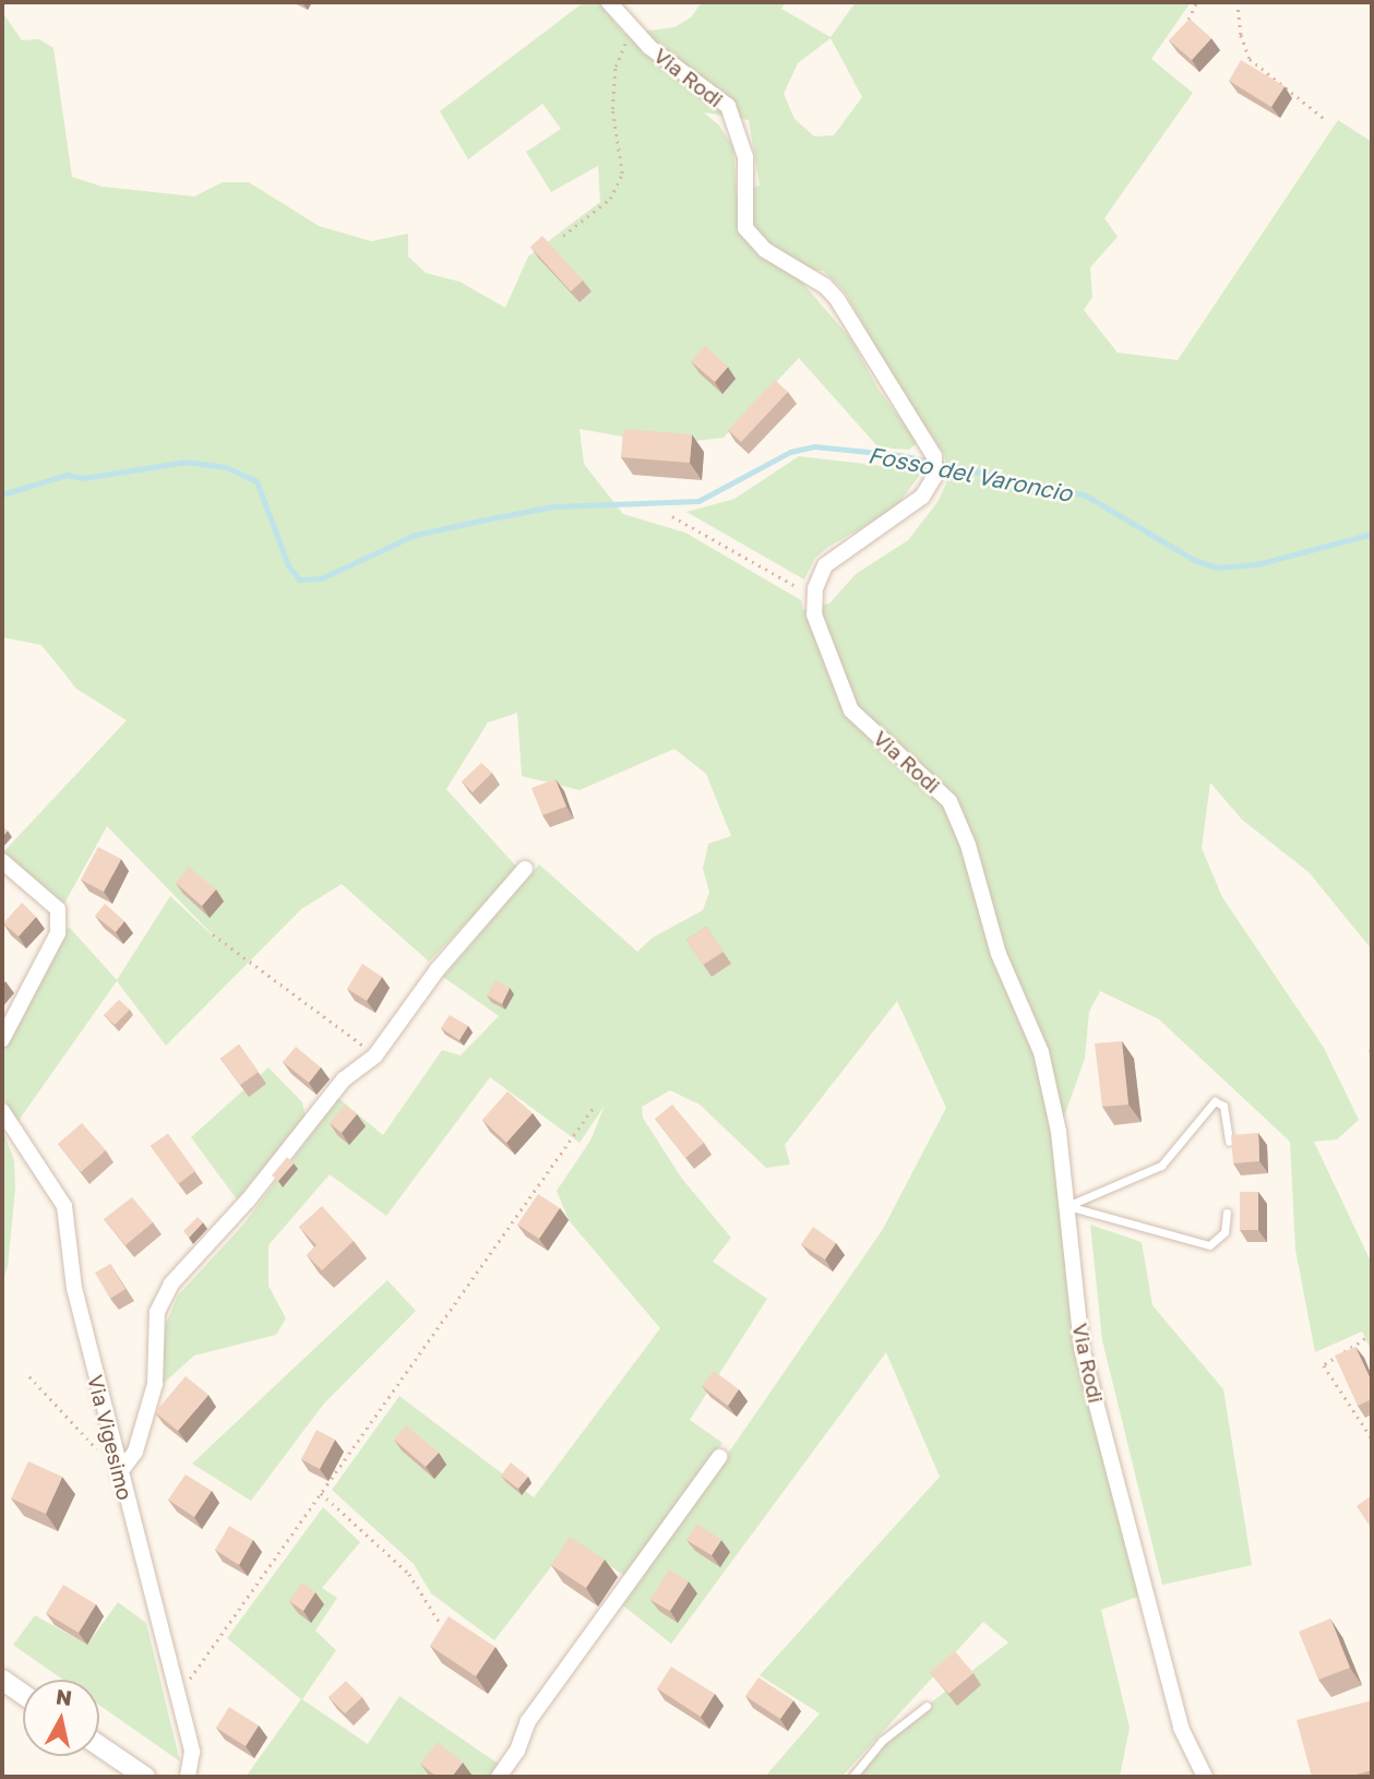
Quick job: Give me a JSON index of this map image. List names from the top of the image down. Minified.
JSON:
{"streets":{"street":["Via Rodi","Via Vigesimo"]},"water":["Fosso del Varoncio"],"north":"top"}
